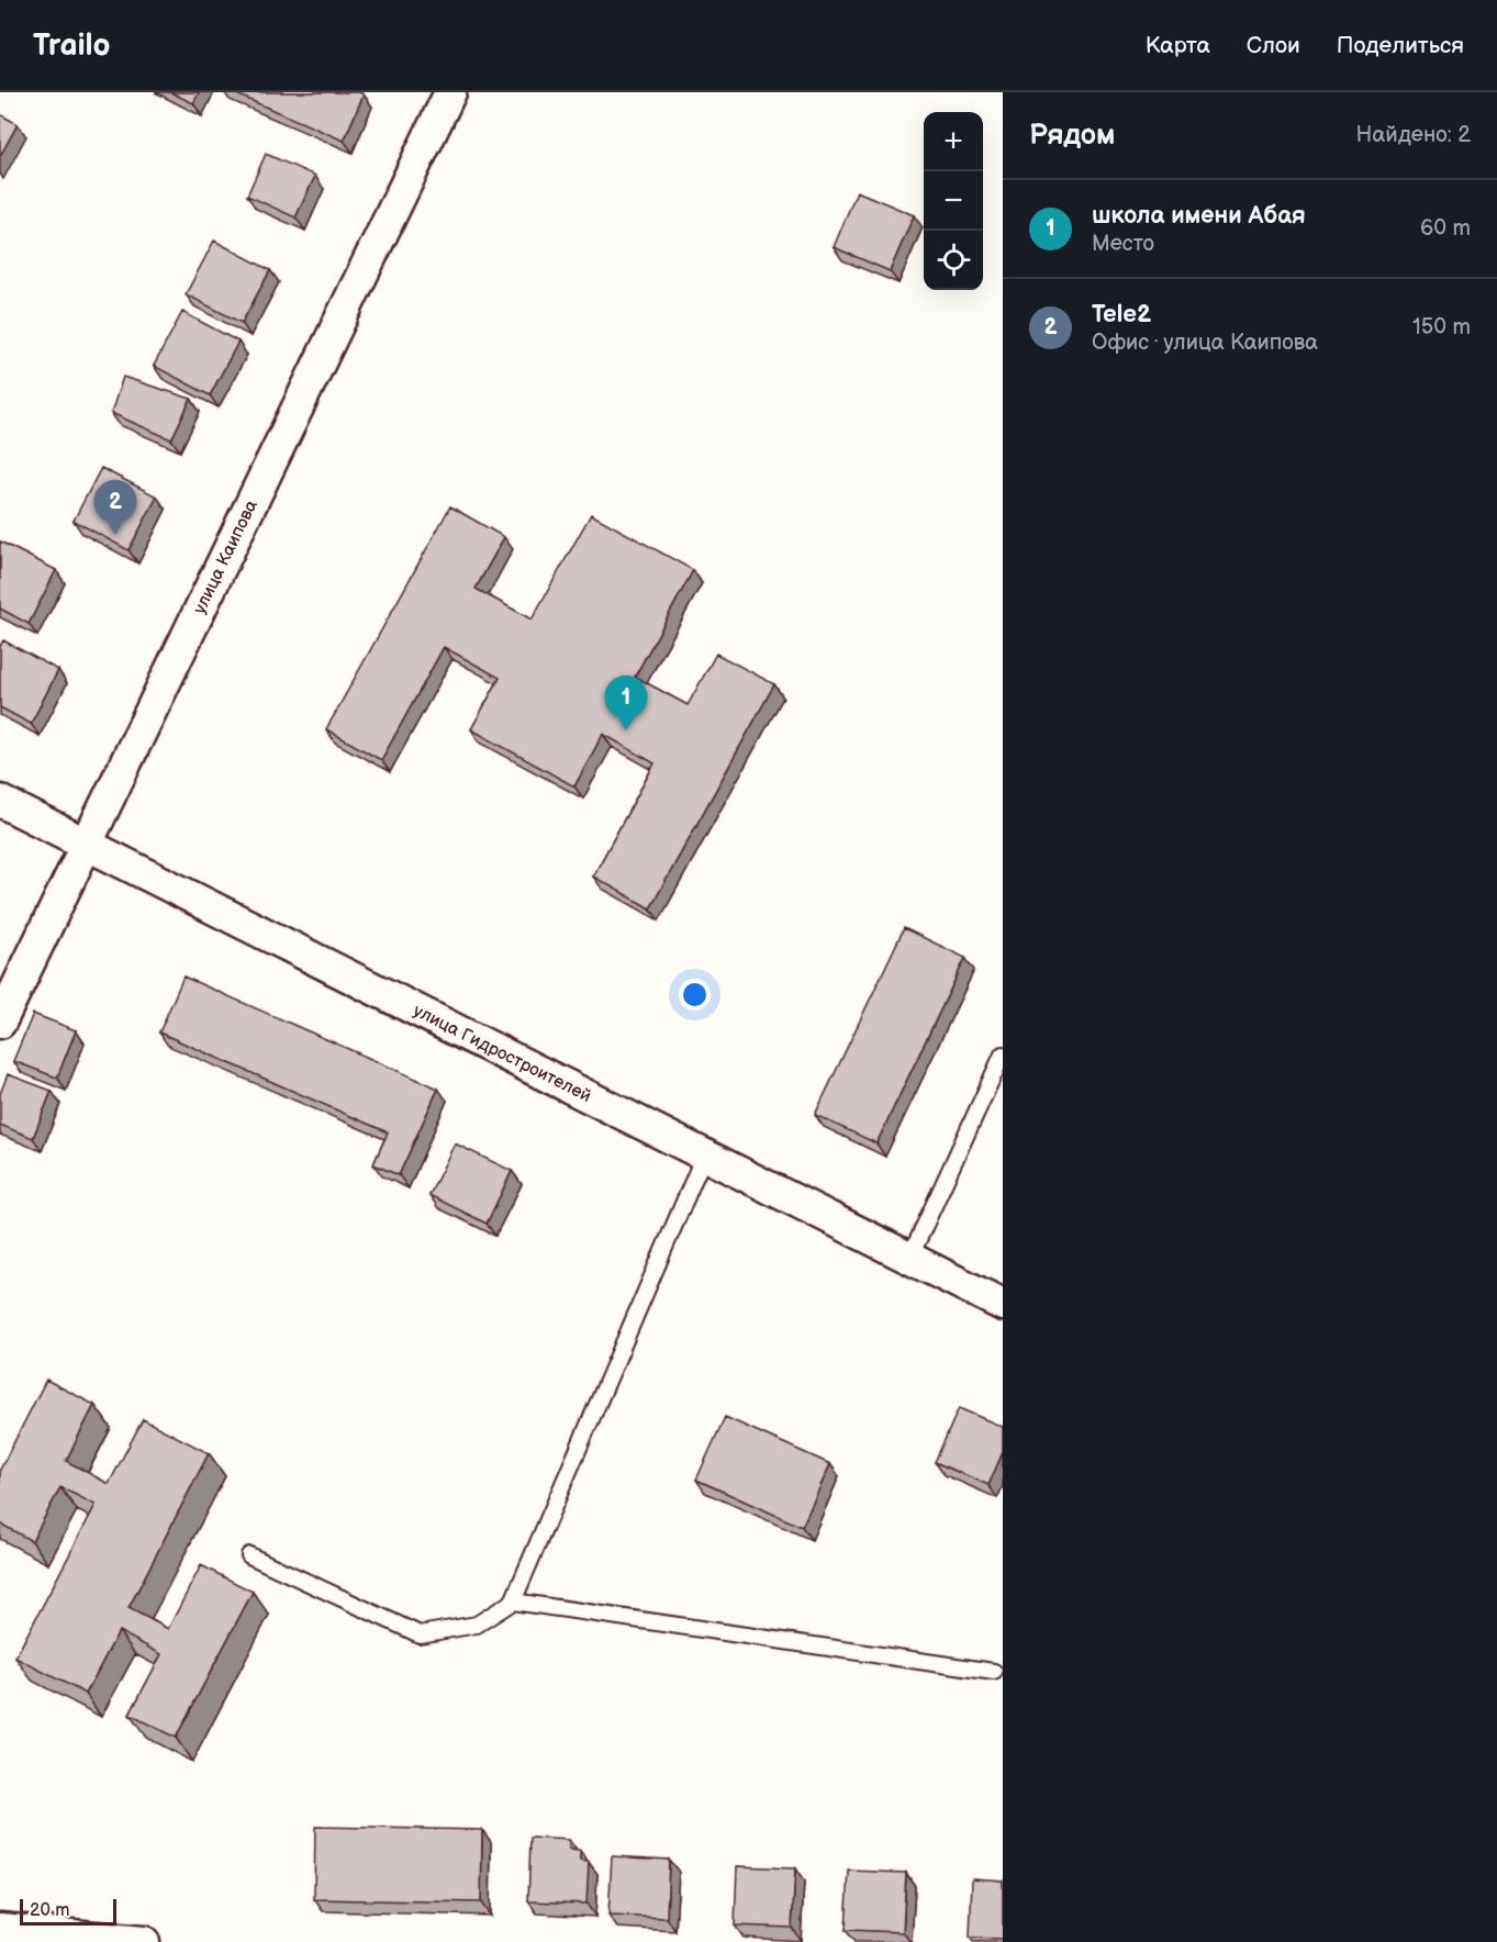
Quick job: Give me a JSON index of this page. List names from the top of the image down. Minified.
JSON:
{"streets":{"street":["улица Каипова","улица Гидростроителей"]},"crossings":[["улица Каипова","улица Гидростроителей"]],"scale_bar":"20 m","page":{"header":"Trailo","nav":["Карта","Слои","Поделиться"],"heading":["Рядом","Найдено: 2"],"map_buttons":["+","−"],"list":[{"mark":"1","name":"школа имени Абая","note":"Место","value":"60 m"},{"mark":"2","name":"Tele2","note":"Офис · улица Каипова","value":"150 m"}],"pins":["2","1"],"scale":"20 m"}}
